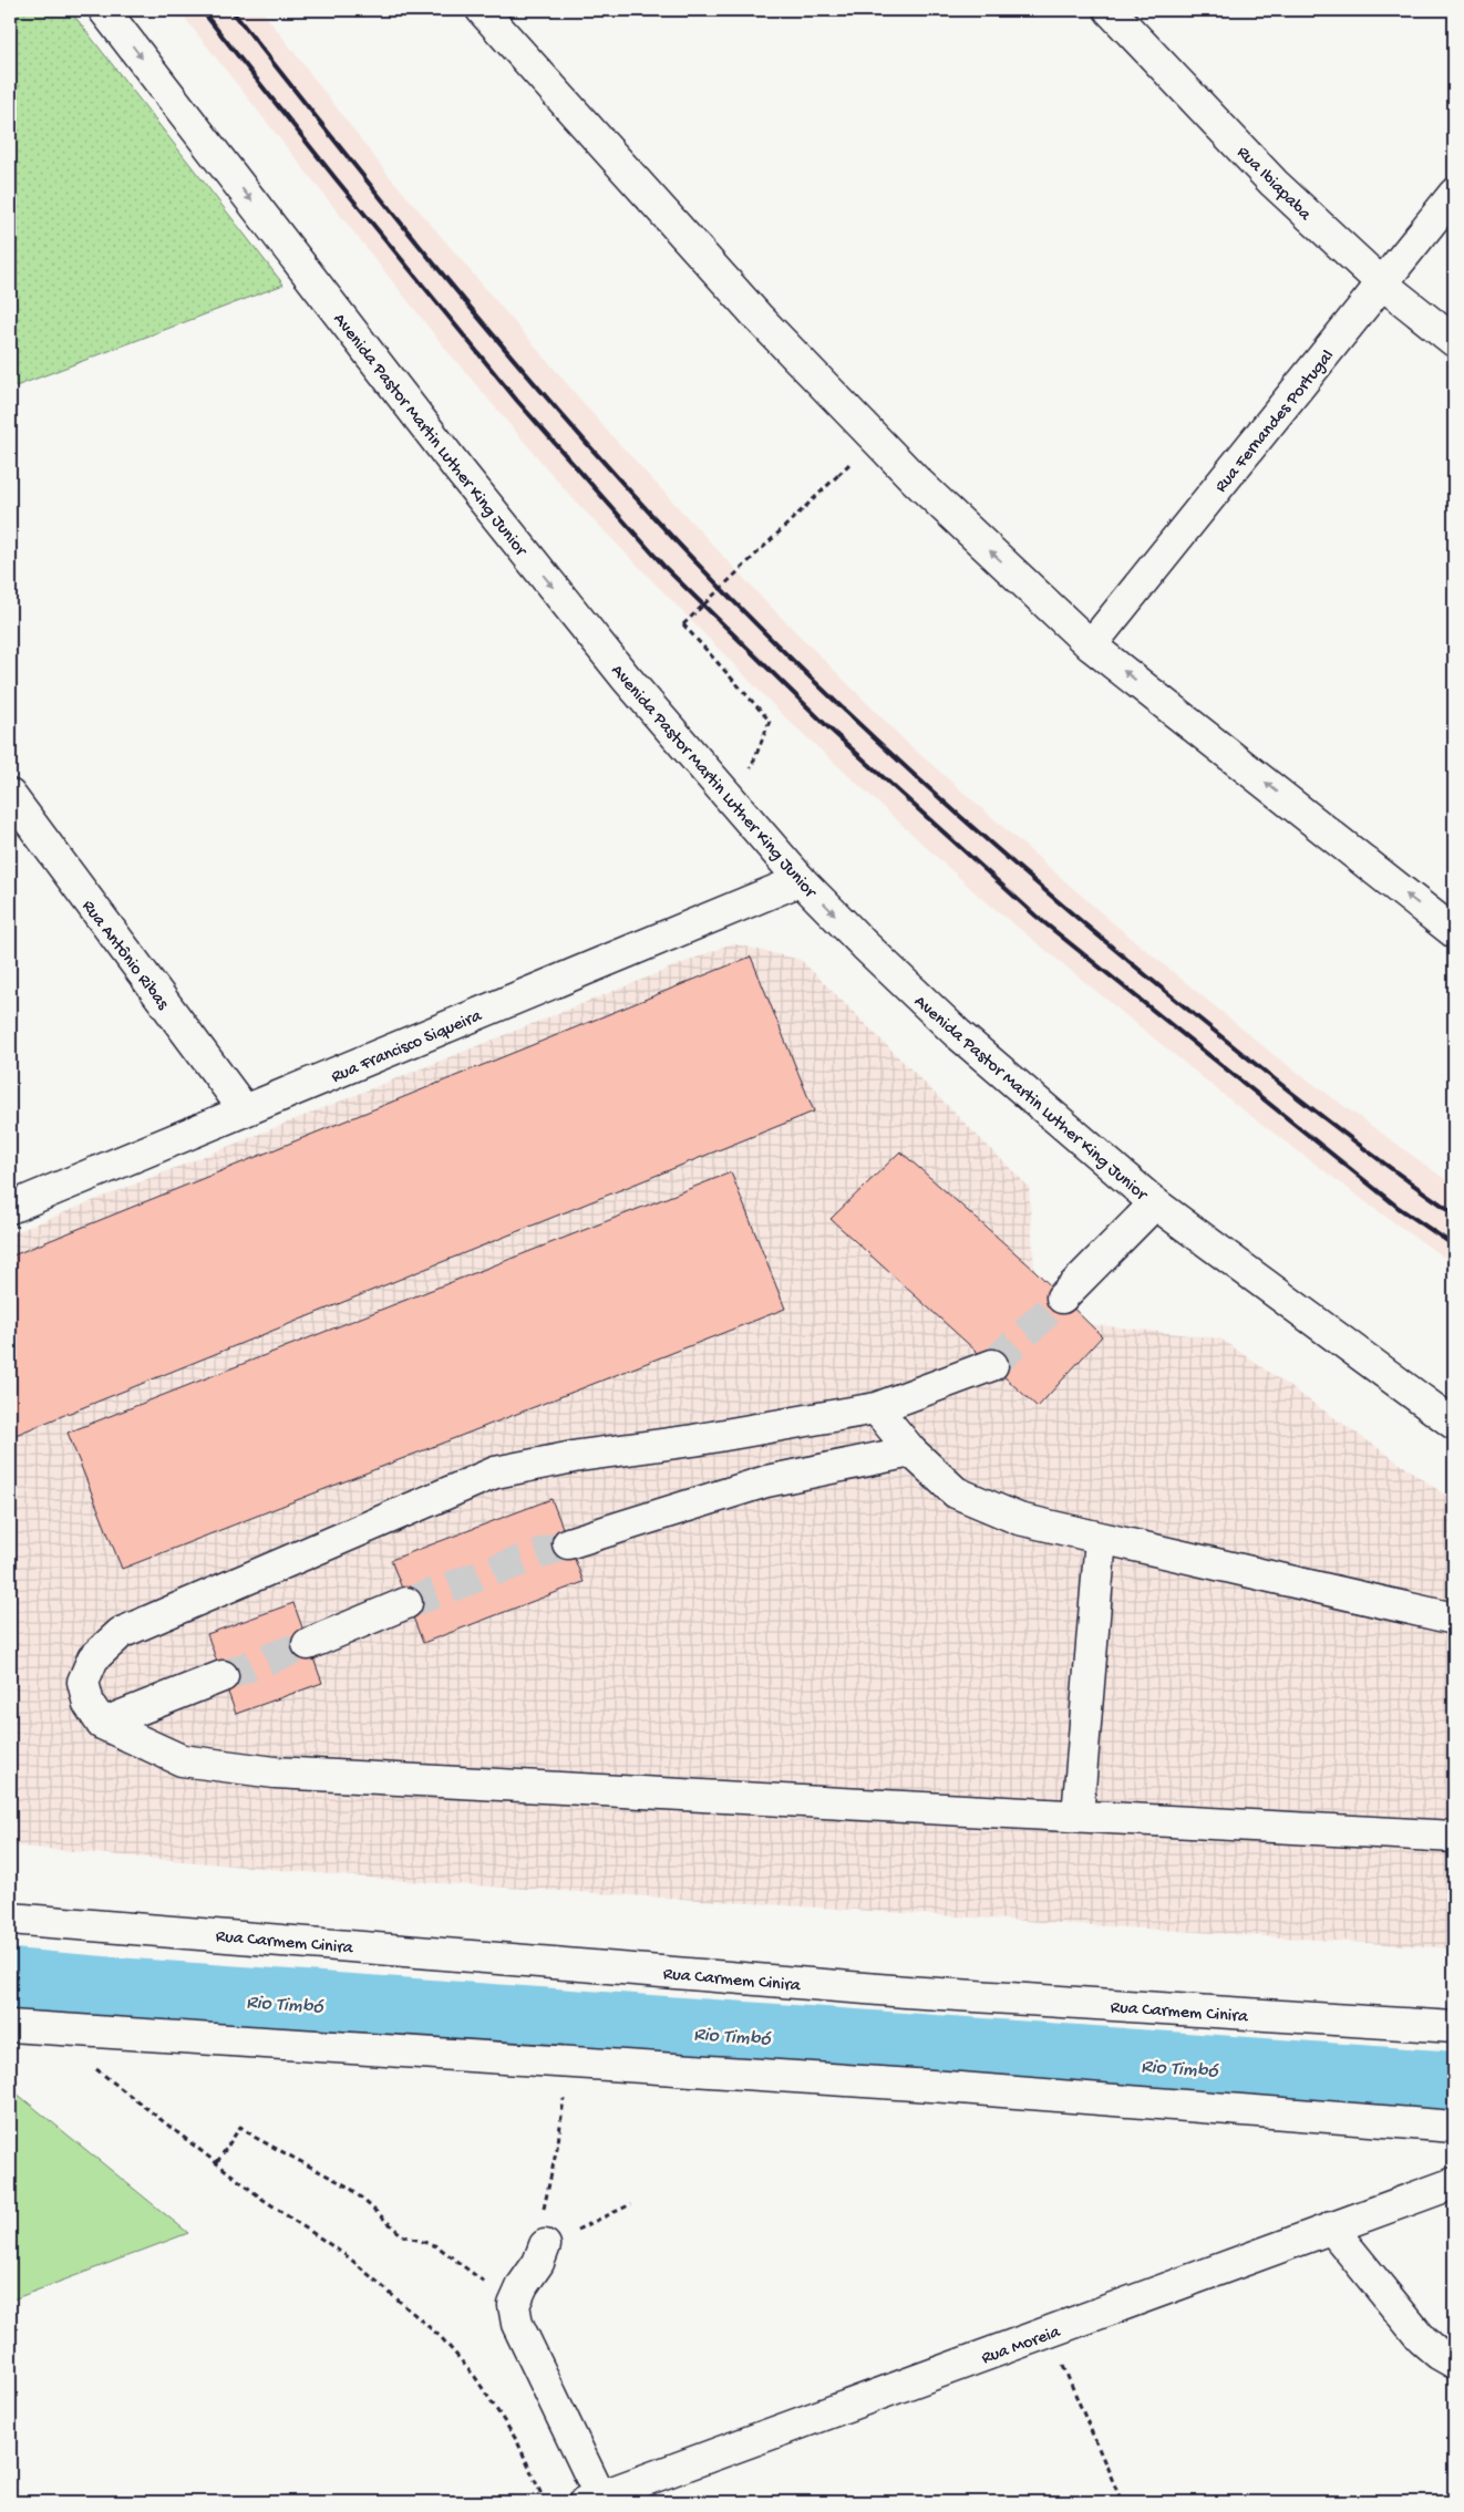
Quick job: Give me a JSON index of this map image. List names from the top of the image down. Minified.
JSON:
{"streets":{"street":["Rua Ibiapaba","Rua Fernandes Portugal","Avenida Pastor Martin Luther King Junior","Rua Antônio Ribas","Rua Francisco Siqueira","Rua Carmem Cinira","Rua Moreia"]},"crossings":[["Rua Ibiapaba","Rua Fernandes Portugal"],["Avenida Pastor Martin Luther King Junior","Rua Francisco Siqueira"],["Rua Antônio Ribas","Rua Francisco Siqueira"]],"one_way":["Avenida Pastor Martin Luther King Junior"],"water":["Rio Timbó"]}
